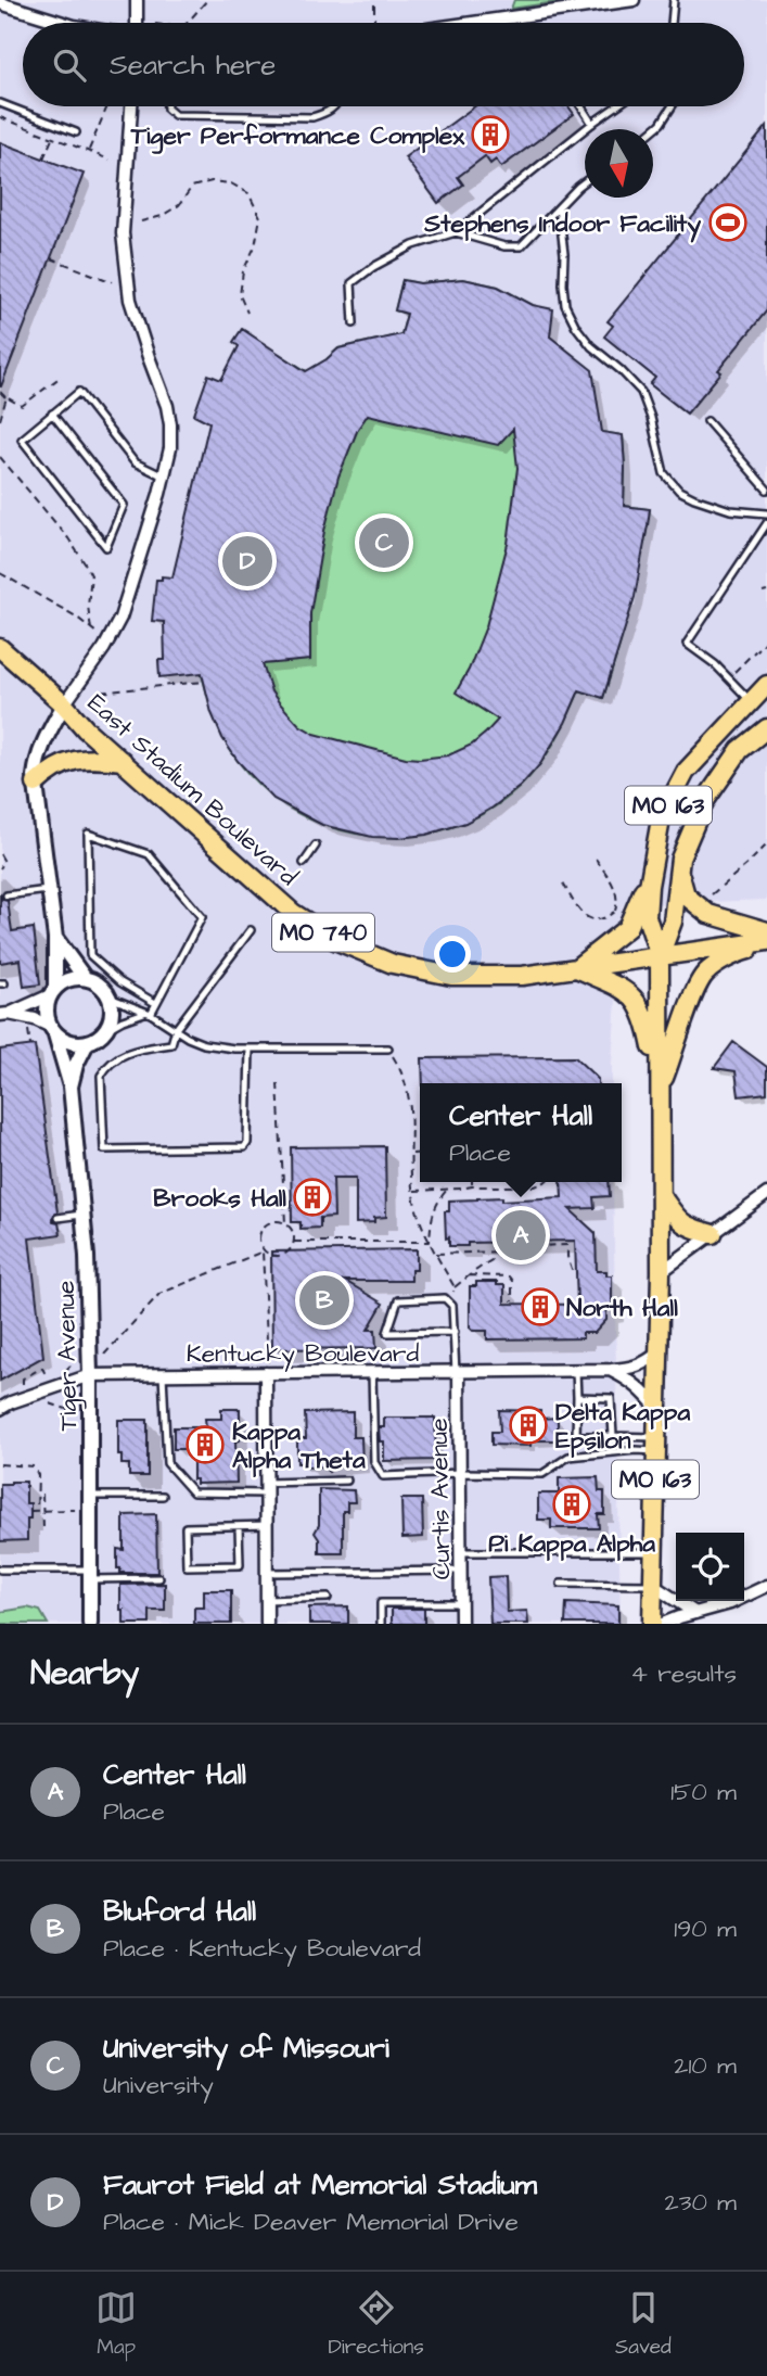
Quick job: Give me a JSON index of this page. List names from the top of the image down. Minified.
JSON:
{"streets":{"main road":["East Stadium Boulevard","MO 163","MO 740"],"street":["Kentucky Boulevard","Tiger Avenue","Curtis Avenue"]},"crossings":[["East Stadium Boulevard","MO 163"],["MO 163","Kentucky Boulevard"],["Kentucky Boulevard","Tiger Avenue"],["Kentucky Boulevard","Curtis Avenue"]],"places":{"building":["Tiger Performance Complex","Brooks Hall","North Hall","Delta Kappa Epsilon","Kappa Alpha Theta","Pi Kappa Alpha"],"sports":["Stephens Indoor Facility"]},"north":"bottom","page":{"search":"Search here","pins":["C","D","A","B"],"popup":["Center Hall","Place"],"heading":["Nearby","4 results"],"list":[{"mark":"A","name":"Center Hall","note":"Place","value":"150 m"},{"mark":"B","name":"Bluford Hall","note":"Place · Kentucky Boulevard","value":"190 m"},{"mark":"C","name":"University of Missouri","note":"University","value":"210 m"},{"mark":"D","name":"Faurot Field at Memorial Stadium","note":"Place · Mick Deaver Memorial Drive","value":"230 m"}],"nav":["Map","Directions","Saved"]}}
